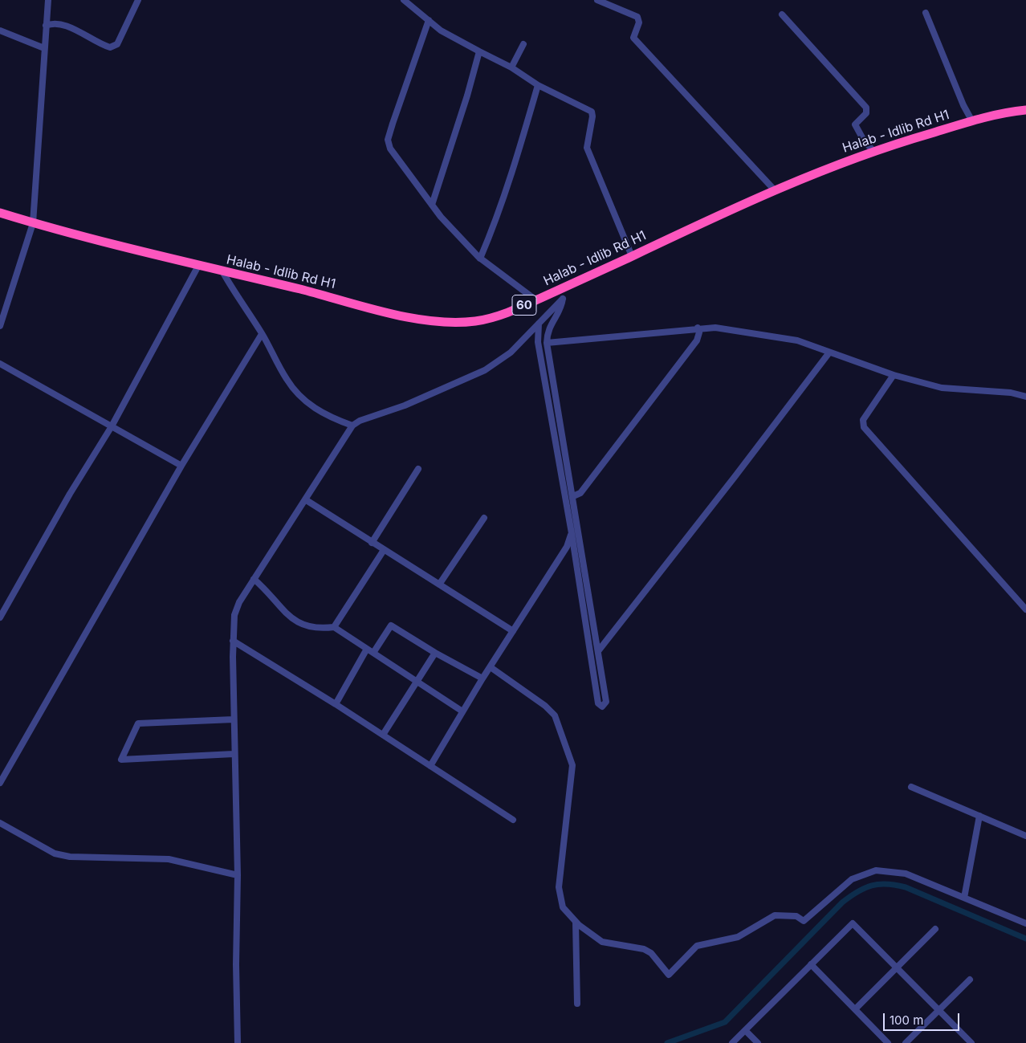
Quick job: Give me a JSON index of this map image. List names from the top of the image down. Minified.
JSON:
{"streets":{"highway":["Halab - Idlib Rd H1","60"]},"scale_bar":"100 m"}
